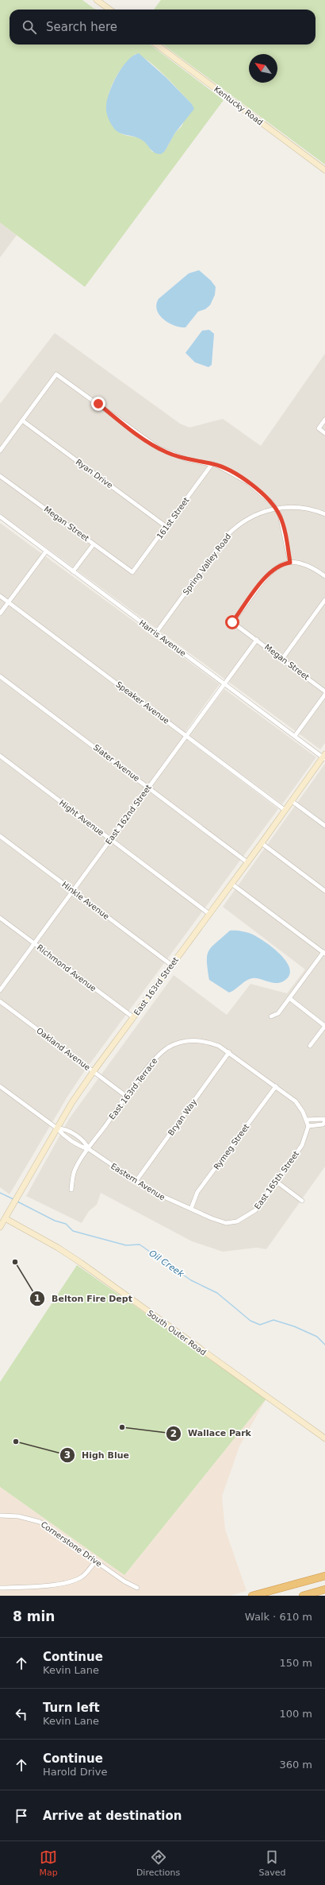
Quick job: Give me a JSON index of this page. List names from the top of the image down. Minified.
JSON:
{"streets":{"street":["Kentucky Road","Ryan Drive","161st Street","Megan Street","Spring Valley Road","Harris Avenue","Speaker Avenue","Slater Avenue","East 162nd Street","Hight Avenue","Hinkle Avenue","Richmond Avenue","East 163rd Street","Oakland Avenue","East 163rd Terrace","Bryan Way","Rymeg Street","East 165th Street","Eastern Avenue","South Outer Road","Cornerstone Drive"]},"crossings":[["Ryan Drive","161st Street"],["161st Street","Megan Street"],["Megan Street","East 162nd Street"],["Spring Valley Road","Harris Avenue"],["Harris Avenue","East 162nd Street"],["Harris Avenue","East 163rd Street"],["Speaker Avenue","East 162nd Street"],["Speaker Avenue","East 163rd Street"],["Slater Avenue","East 162nd Street"],["Slater Avenue","East 163rd Street"],["East 162nd Street","Hight Avenue"],["East 162nd Street","Hinkle Avenue"],["East 162nd Street","Richmond Avenue"],["Hight Avenue","East 163rd Street"],["Hinkle Avenue","East 163rd Street"],["Richmond Avenue","East 163rd Street"],["East 163rd Street","Oakland Avenue"],["East 163rd Street","Eastern Avenue"],["East 163rd Street","South Outer Road"],["Oakland Avenue","East 163rd Terrace"],["East 163rd Terrace","Bryan Way"],["East 163rd Terrace","Eastern Avenue"],["Bryan Way","Eastern Avenue"],["Rymeg Street","Eastern Avenue"],["East 165th Street","Eastern Avenue"]],"water":["Oil Creek"],"places":["Belton Fire Dept","Wallace Park","High Blue"],"north":"top left","page":{"search":"Search here","heading":["8 min","Walk · 610 m"],"list":[["Continue","Kevin Lane","150 m"],["Turn left","Kevin Lane","100 m"],["Continue","Harold Drive","360 m"],"Arrive at destination"],"nav":["Map","Directions","Saved"]}}
